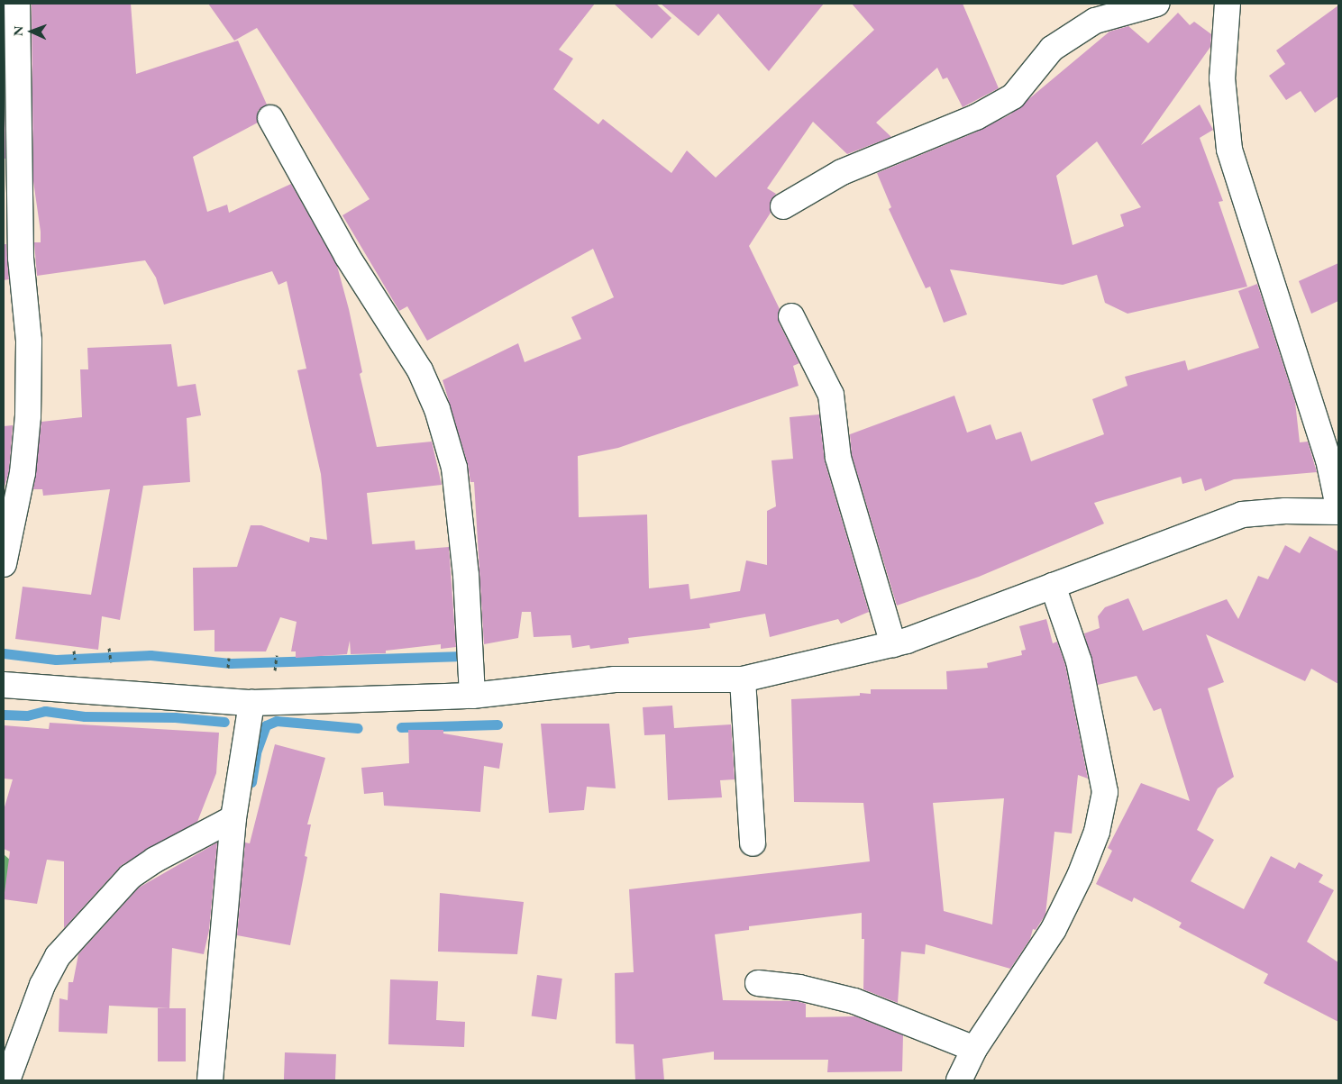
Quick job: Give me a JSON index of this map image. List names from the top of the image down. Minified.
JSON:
{"north":"left"}
